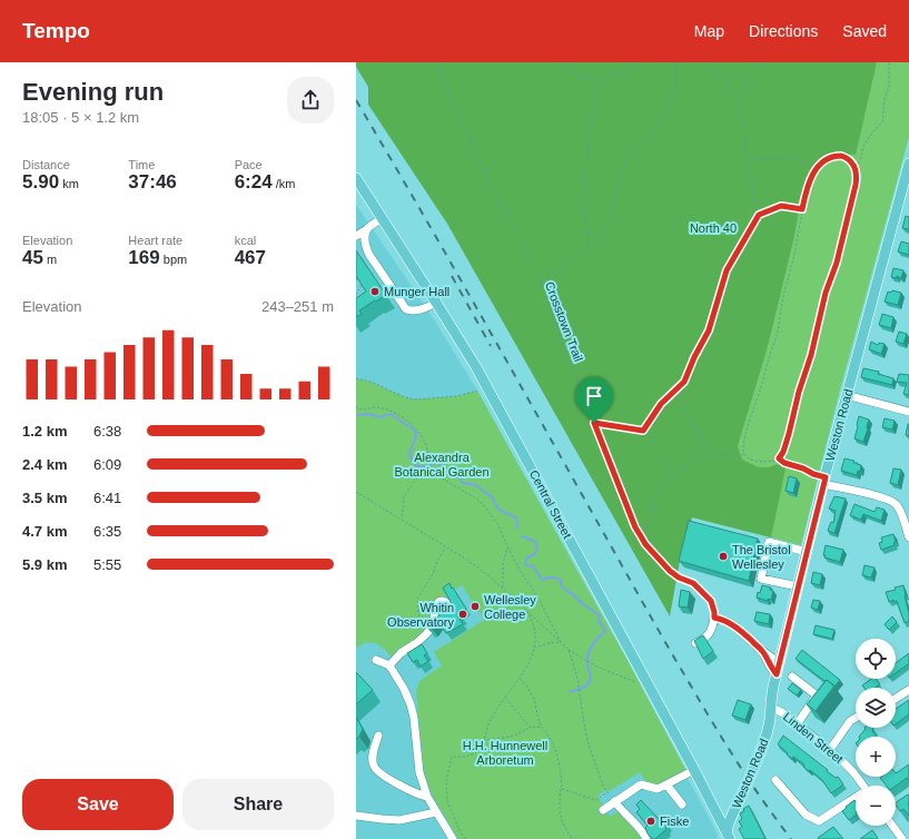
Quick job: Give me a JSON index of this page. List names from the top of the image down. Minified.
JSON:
{"streets":{"main road":["Weston Road","Central Street"],"street":["Linden Street"],"path":["Crosstown Trail"]},"crossings":[["Weston Road","Central Street"],["Weston Road","Linden Street"]],"parks":["North 40","Alexandra Botanical Garden","H.H. Hunnewell Arboretum"],"places":["Munger Hall","The Bristol Wellesley","Wellesley College","Whitin Observatory","Fiske"],"page":{"header":"Tempo","nav":["Map","Directions","Saved"],"heading":["Evening run","18:05 · 5 × 1.2 km"],"stats":[["Distance","5.90 km"],["Time","37:46"],["Pace","6:24 /km"],["Elevation","45 m"],["Heart rate","169 bpm"],["kcal","467"]],"chart":["Elevation","243–251 m"],"list":[{"name":"1.2 km","note":"6:38"},{"name":"2.4 km","note":"6:09"},{"name":"3.5 km","note":"6:41"},{"name":"4.7 km","note":"6:35"},{"name":"5.9 km","note":"5:55"}],"map_buttons":["+","−"],"buttons":["Save","Share"]}}
